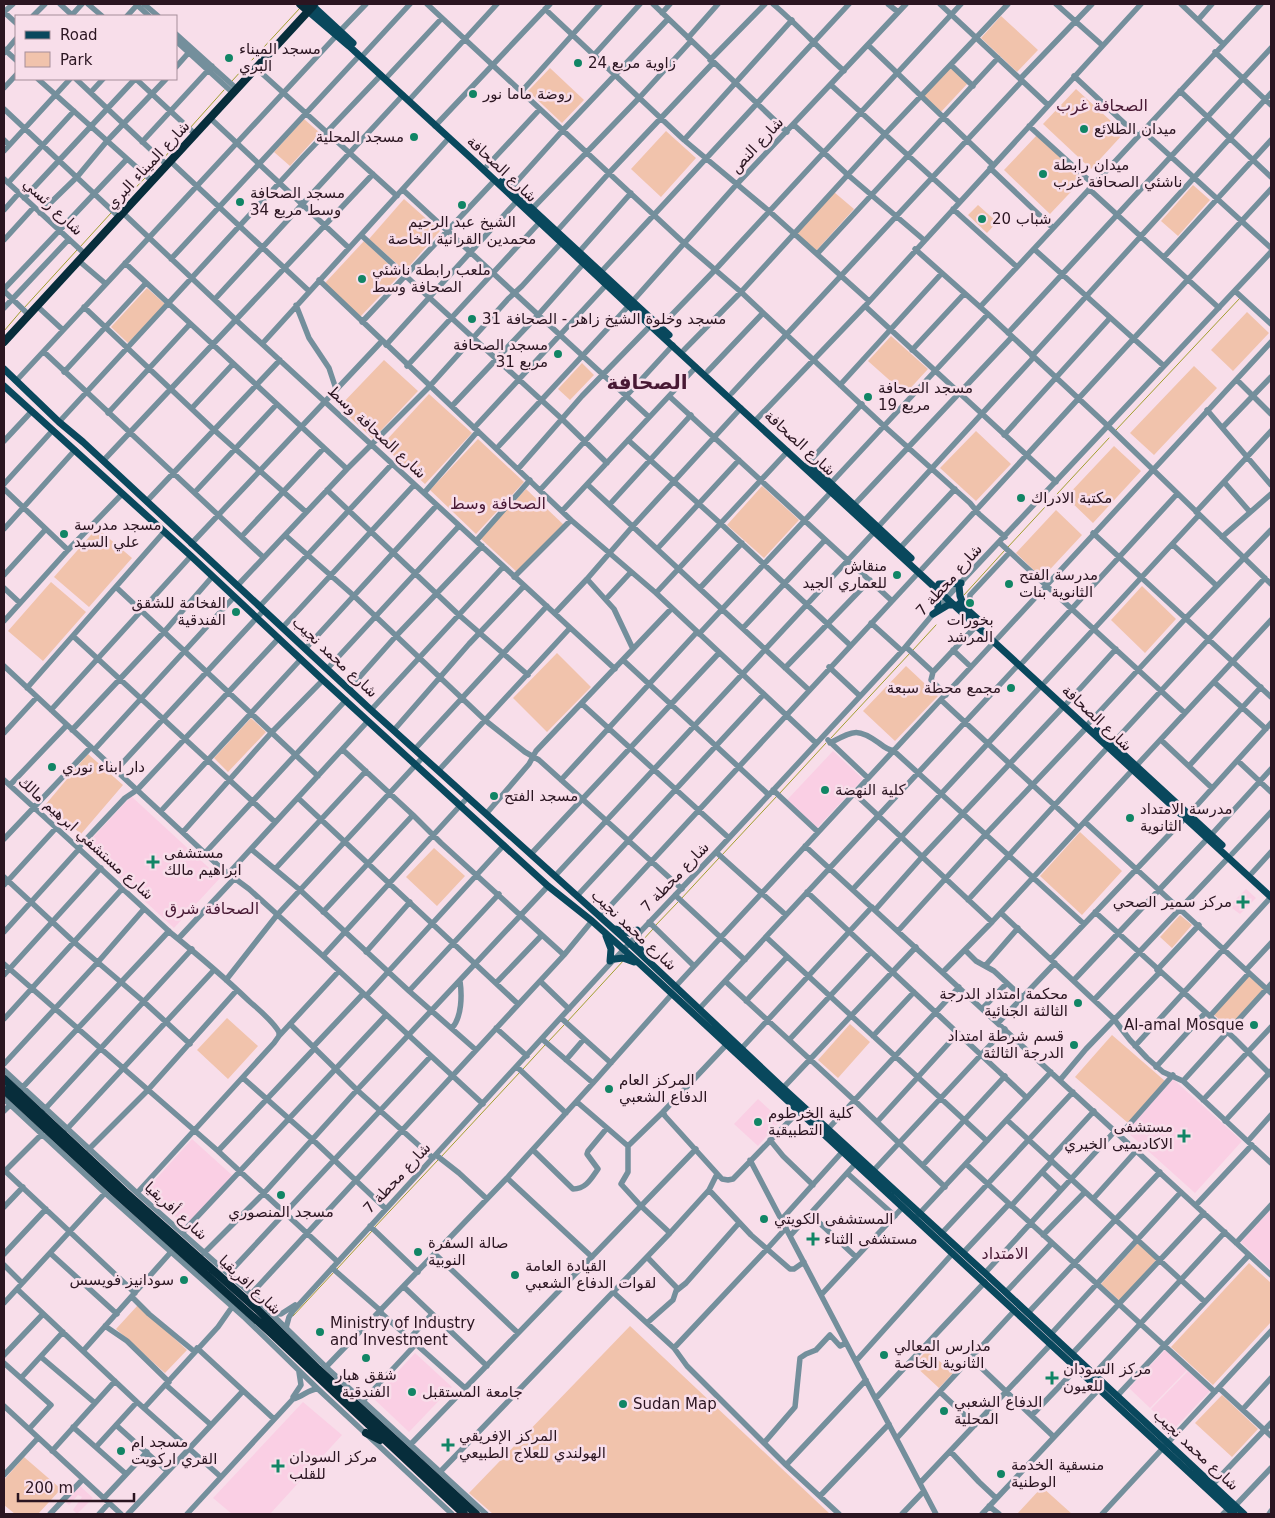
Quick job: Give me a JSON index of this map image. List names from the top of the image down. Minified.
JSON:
{"streets":{"highway":["شارع الميناء البري","شارع افريقيا"],"main road":["شارع الصحافة","شارع محمد نجيب"],"street":["شارع النص","شارع رئسي","شارع الصحافة وسط","شارع محطة 7","شارع مستشفي ابرهيم مالك","شارع أفريقيا"]},"crossings":[["شارع النص","شارع الصحافة"],["شارع الميناء البري","شارع الصحافة"],["شارع الميناء البري","شارع رئسي"],["شارع الميناء البري","شارع الصحافة وسط"],["شارع الصحافة","شارع محطة 7"],["شارع محطة 7","شارع محمد نجيب"],["شارع أفريقيا","شارع افريقيا"]],"districts":["الصحافة غرب","الصحافة","الصحافة وسط","الصحافة شرق","الامتداد"],"places":{"other":["مسجد الميناء البري","زاوية مربع 24","روضة ماما نور","ميدان الطلائع","مسجد المحلية","ميدان رابطة ناشئي الصحافة غرب","مسجد الصحافة وسط مربع 34","الشيخ عبد الرحيم محمدين القرانية الخاصة","شباب 20","ملعب رابطة ناشئي الصحافة وسط","مسجد وخلوة الشيخ زاهر - الصحافة 31","مسجد الصحافة مربع 31","مسجد الصحافة مربع 19","مكتبة الادراك","مسجد مدرسة علي السيد","منقاش للعماري الجيد","مدرسة الفتح الثانوية بنات","بخورات المرشد","الفخامة للشقق الفندقية","مجمع محطة سبعة","دار ابناء نوري","كلية النهضة","مسجد الفتح","مدرسة الامتداد الثانوية","محكمة امتداد الدرجة الثالثة الجنائية","Al-amal Mosque","قسم شرطة امتداد الدرجة الثالثة","المركز العام الدفاع الشعبي","كلية الخرطوم التطبيقية","مسجد المنصوري","المستشفى الكويتي","صالة السفرة النوبية","القيادة العامة لقوات الدفاع الشعبي","سودانيز فويسس","Ministry of Industry and Investment","مدارس المعالي الثانوية الخاصة","شقق هبار الفندقية","جامعة المستقبل","Sudan Map","الدفاع الشعبي المحلية","مسجد ام القري اركويت","منسقية الخدمة الوطنية"],"health":["مستشفى ابراهيم مالك","مركز سمير الصحي","مستشفى الاكاديميى الخيري","مستشفى الثناء","مركز السودان للعيون","المركز الإفريقي الهولندي للعلاج الطبيعي","مركز السودان للقلب"]},"legend":["Road","Park"],"scale_bar":"200 m"}
